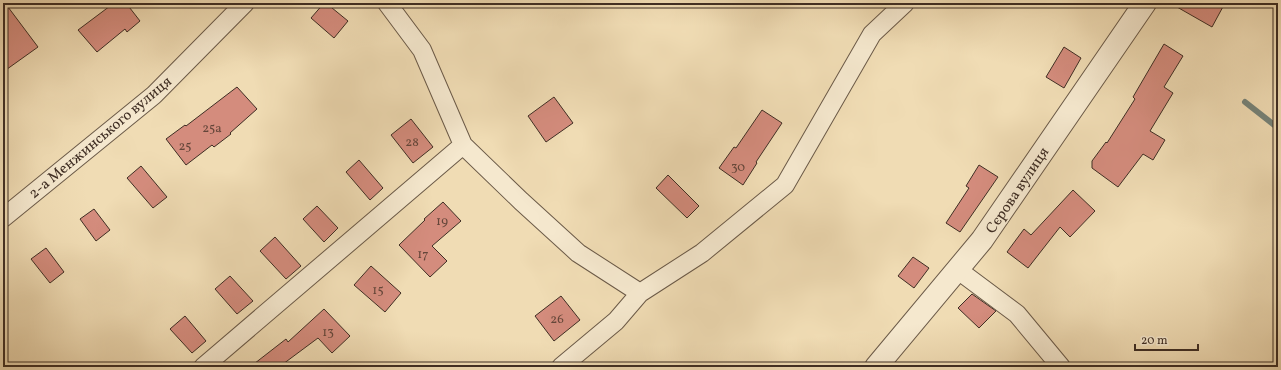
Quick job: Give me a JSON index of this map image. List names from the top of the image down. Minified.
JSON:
{"streets":{"street":["2-а Менжинського вулиця","Сєрова вулиця"]},"house_numbers":["25а","28","25","30","19","17","15","26","13"],"scale_bar":"20 m"}
